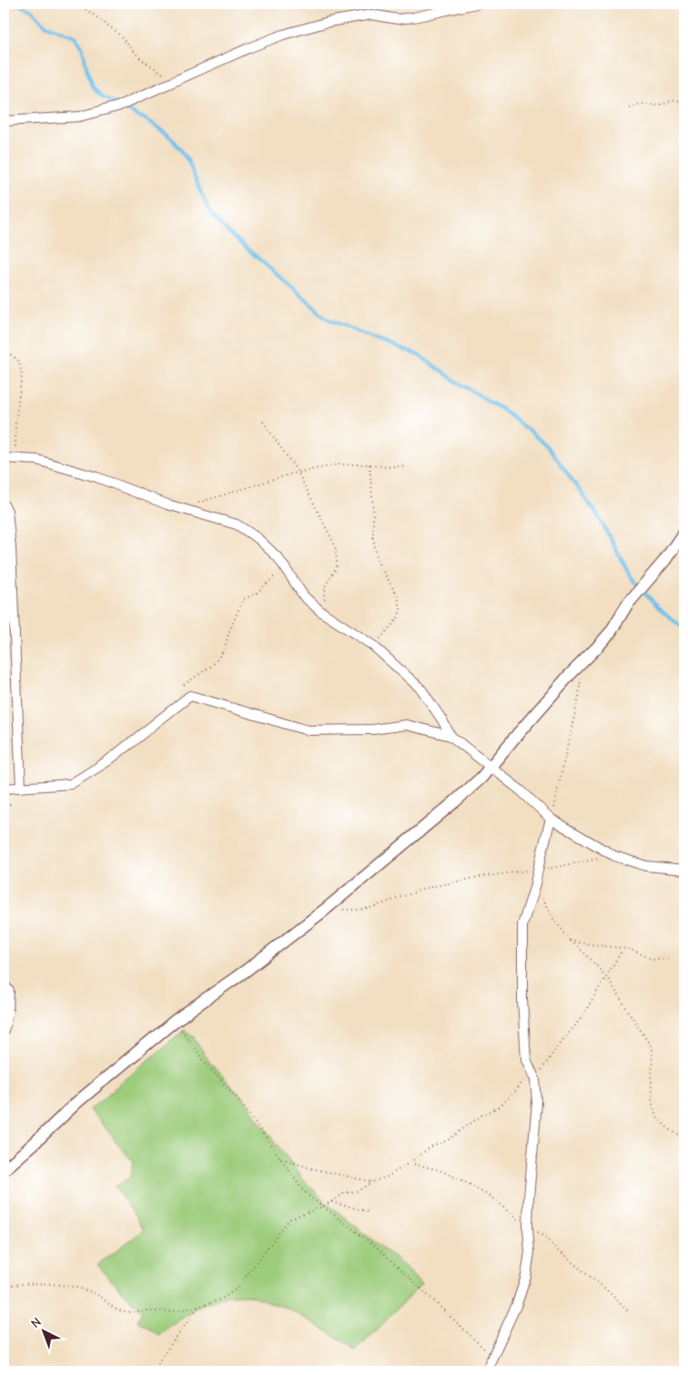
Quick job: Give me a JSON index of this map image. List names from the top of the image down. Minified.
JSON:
{"north":"top left"}
